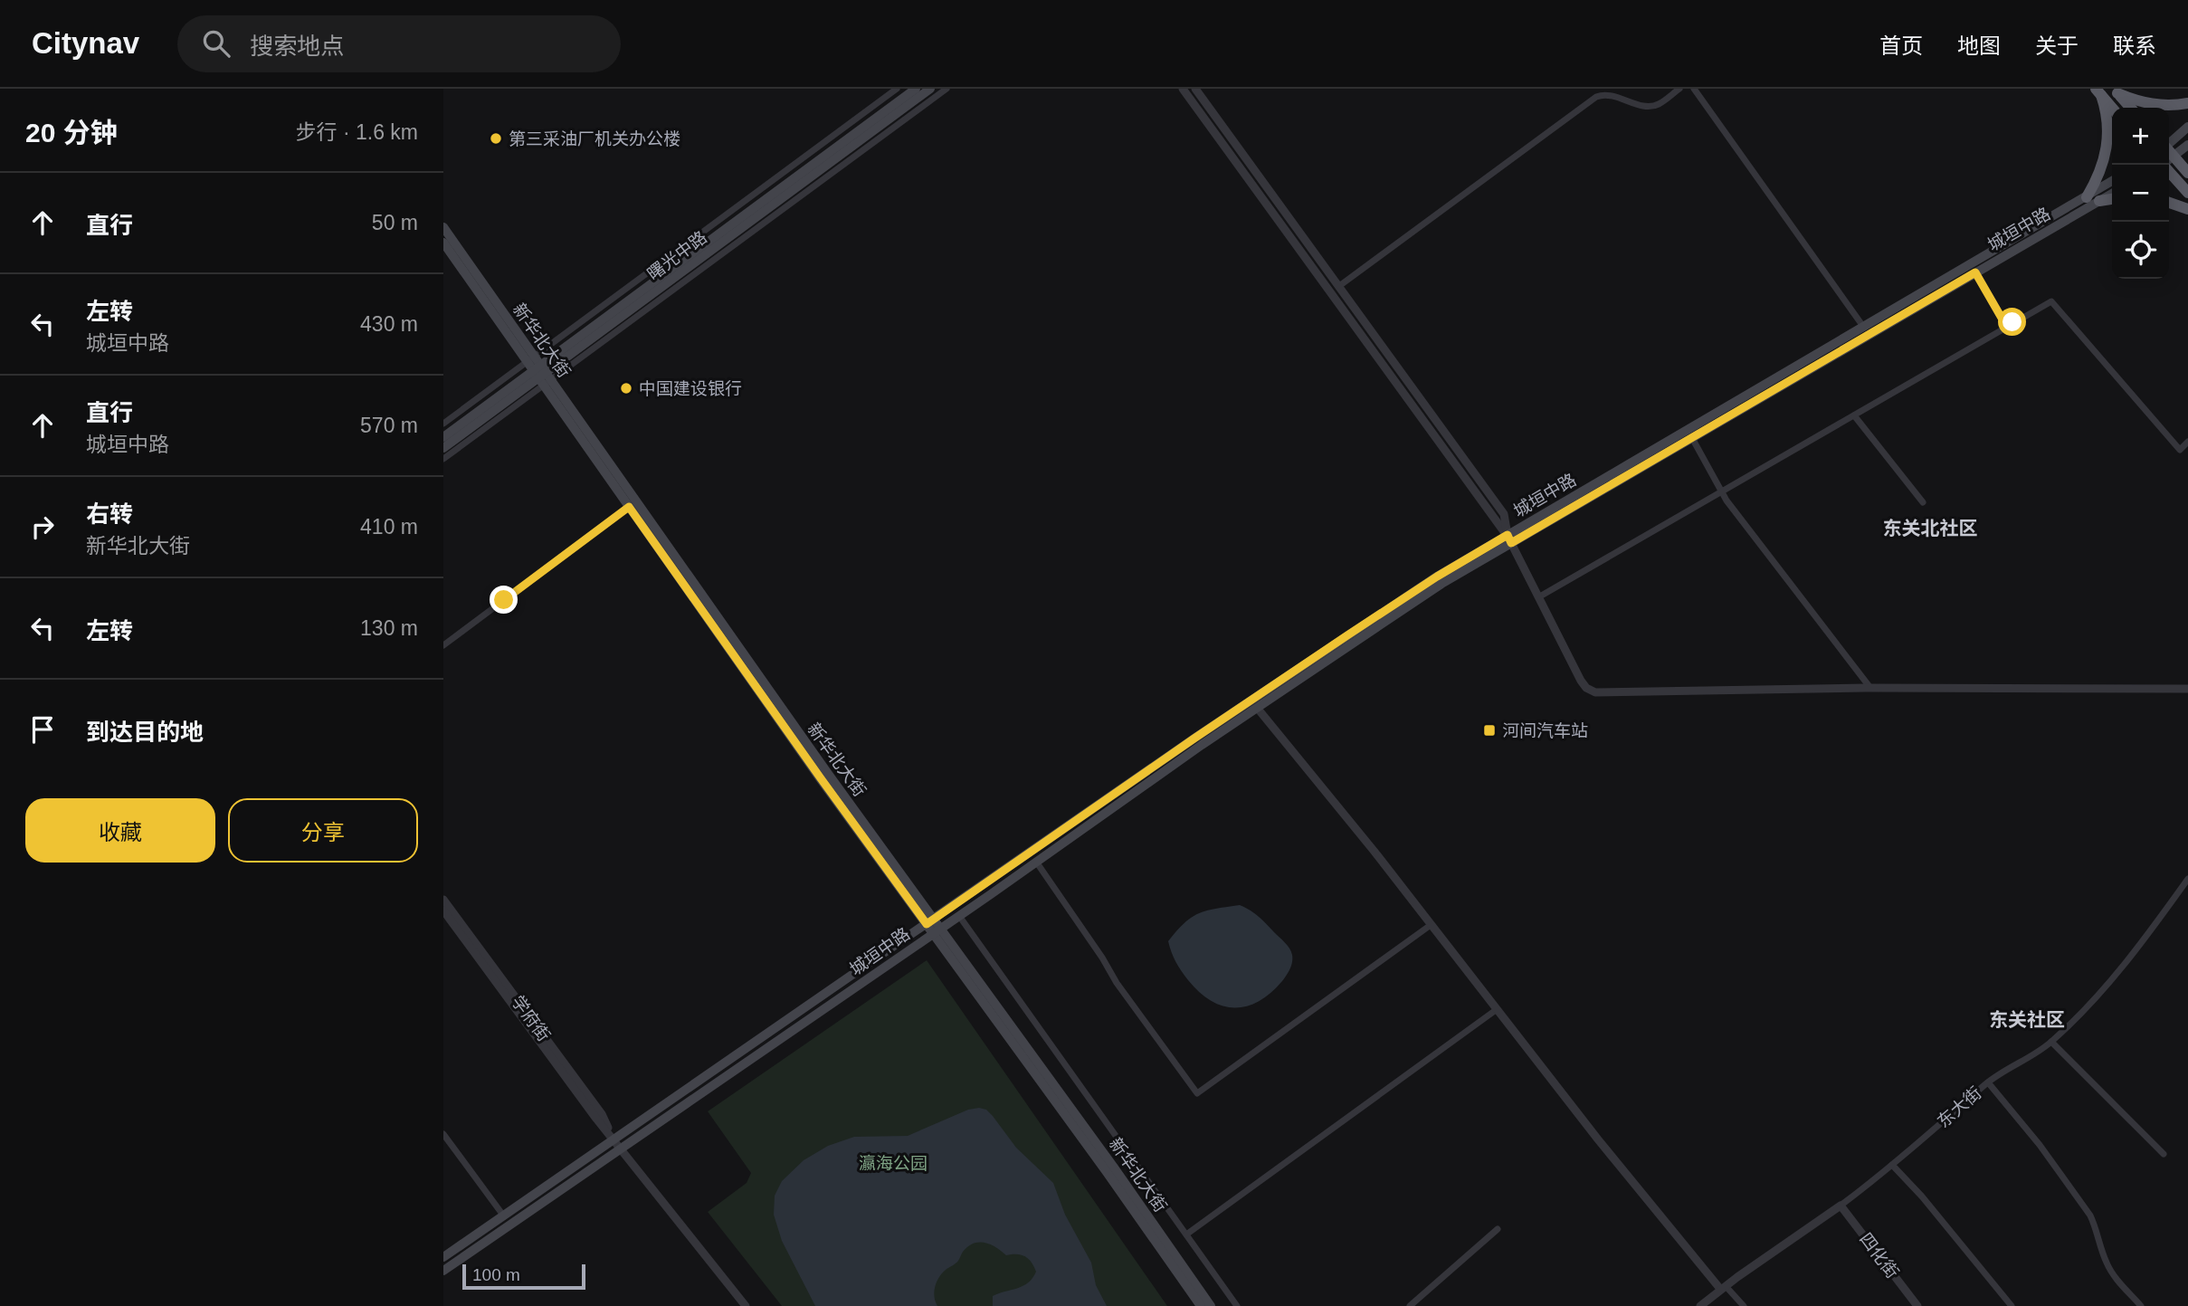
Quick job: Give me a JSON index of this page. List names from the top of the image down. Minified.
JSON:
{"streets":{"main road":["城垣中路","曙光中路","新华北大街"],"street":["学府街","东大街","四化街"]},"crossings":[["城垣中路","新华北大街"],["城垣中路","学府街"],["曙光中路","新华北大街"],["东大街","四化街"]],"districts":["东关北社区","东关社区"],"parks":["瀛海公园"],"places":{"other":["第三采油厂机关办公楼","中国建设银行"],"transit":["河间汽车站"]},"scale_bar":"100 m","page":{"header":"Citynav","search":"搜索地点","nav":["首页","地图","关于","联系"],"heading":["20 分钟","步行 · 1.6 km"],"map_buttons":["+","−"],"list":[["直行","50 m"],["左转","城垣中路","430 m"],["直行","城垣中路","570 m"],["右转","新华北大街","410 m"],["左转","130 m"],"到达目的地"],"buttons":["收藏","分享"],"scale":"100 m"}}
